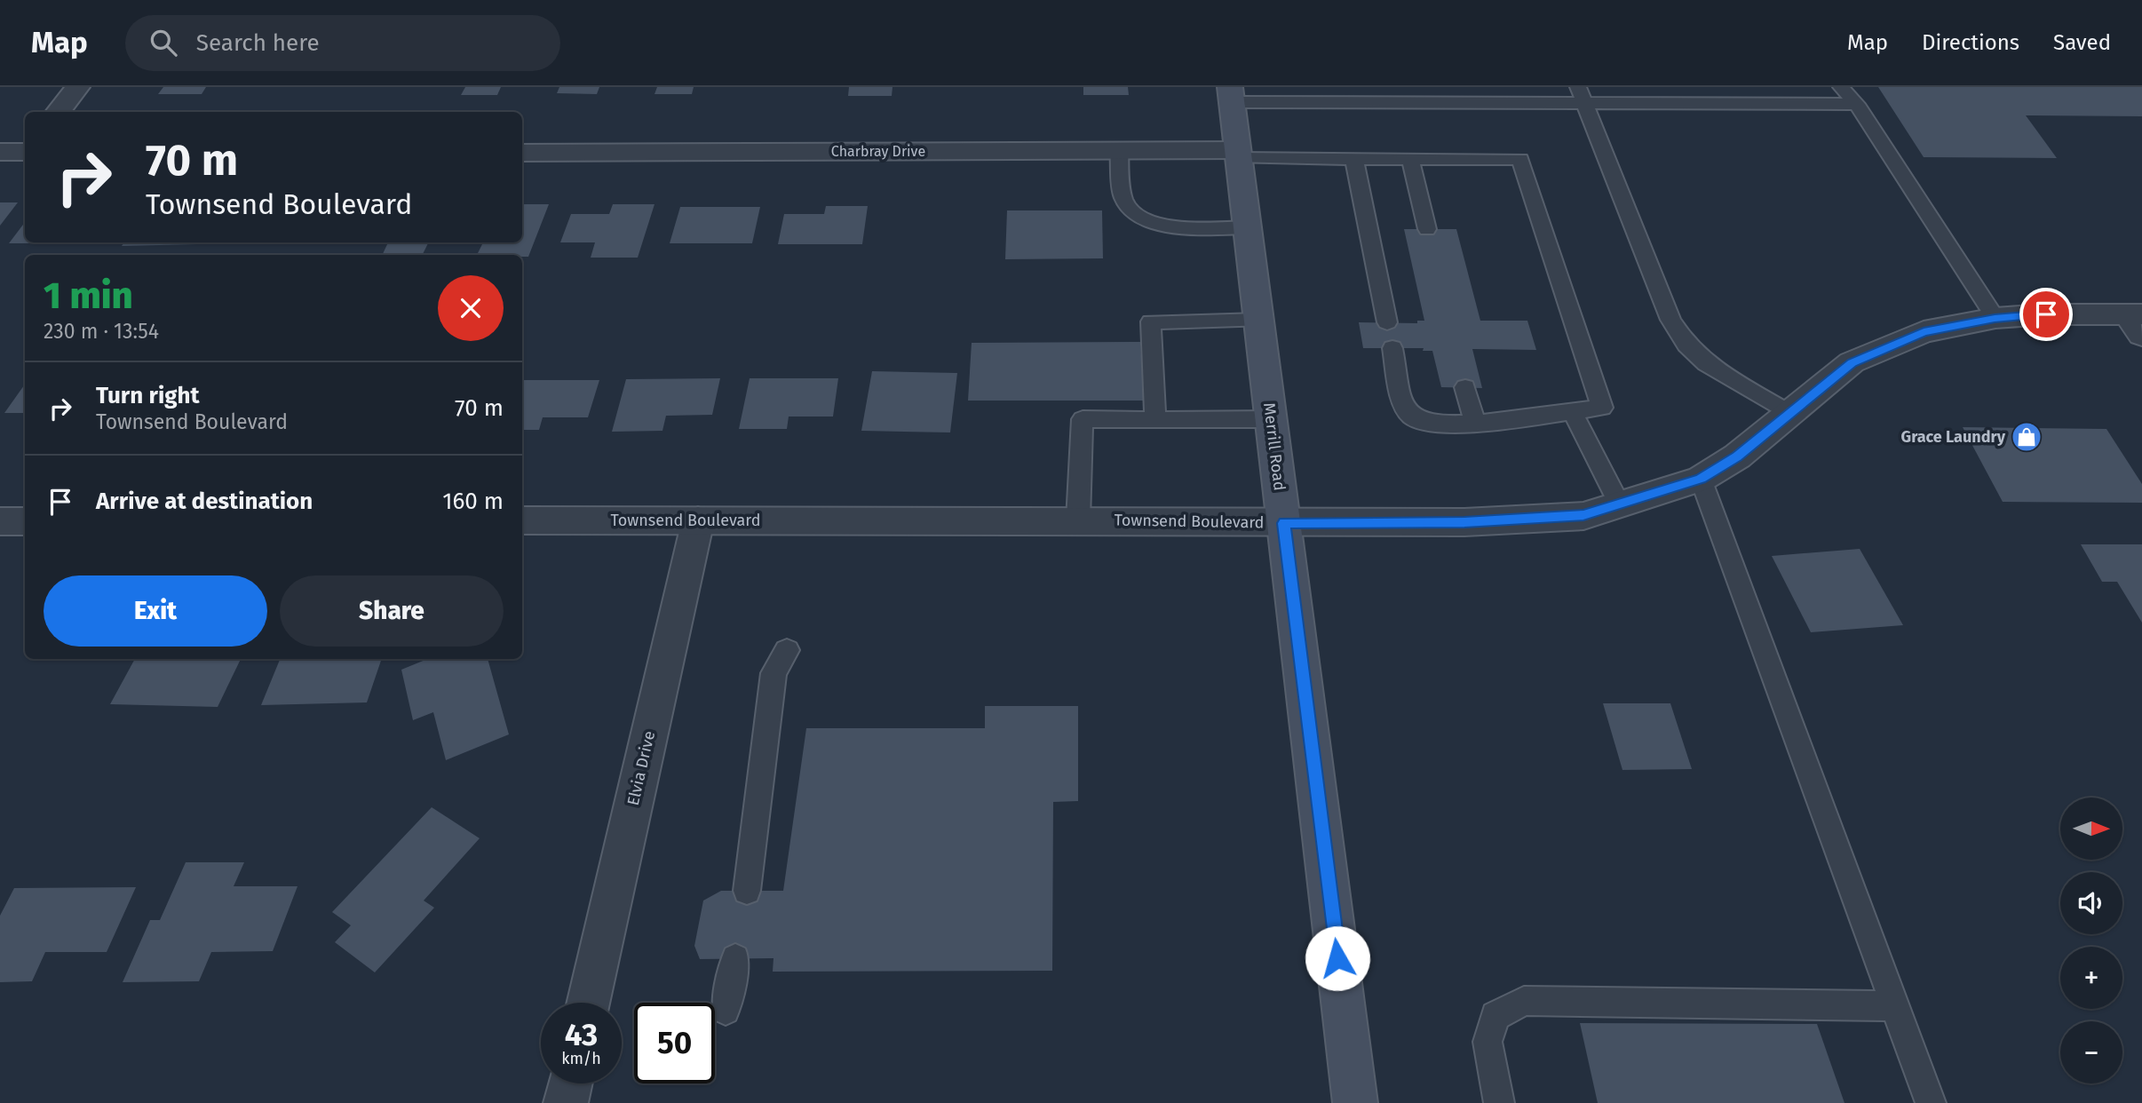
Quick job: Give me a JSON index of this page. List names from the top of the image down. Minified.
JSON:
{"streets":{"main road":["Merrill Road"],"street":["Charbray Drive","Townsend Boulevard","Elvia Drive"]},"crossings":[["Charbray Drive","Merrill Road"],["Merrill Road","Townsend Boulevard"],["Townsend Boulevard","Elvia Drive"]],"places":{"shop":["Grace Laundry"]},"north":"right","page":{"header":"Map","search":"Search here","nav":["Map","Directions","Saved"],"turn":["70 m","Townsend Boulevard"],"heading":["1 min","230 m · 13:54"],"list":[{"name":"Turn right","note":"Townsend Boulevard","value":"70 m"},{"name":"Arrive at destination","value":"160 m"}],"buttons":["Exit","Share"],"map_buttons":["+","−"],"speed":"43 km/h","limit":"50"}}
